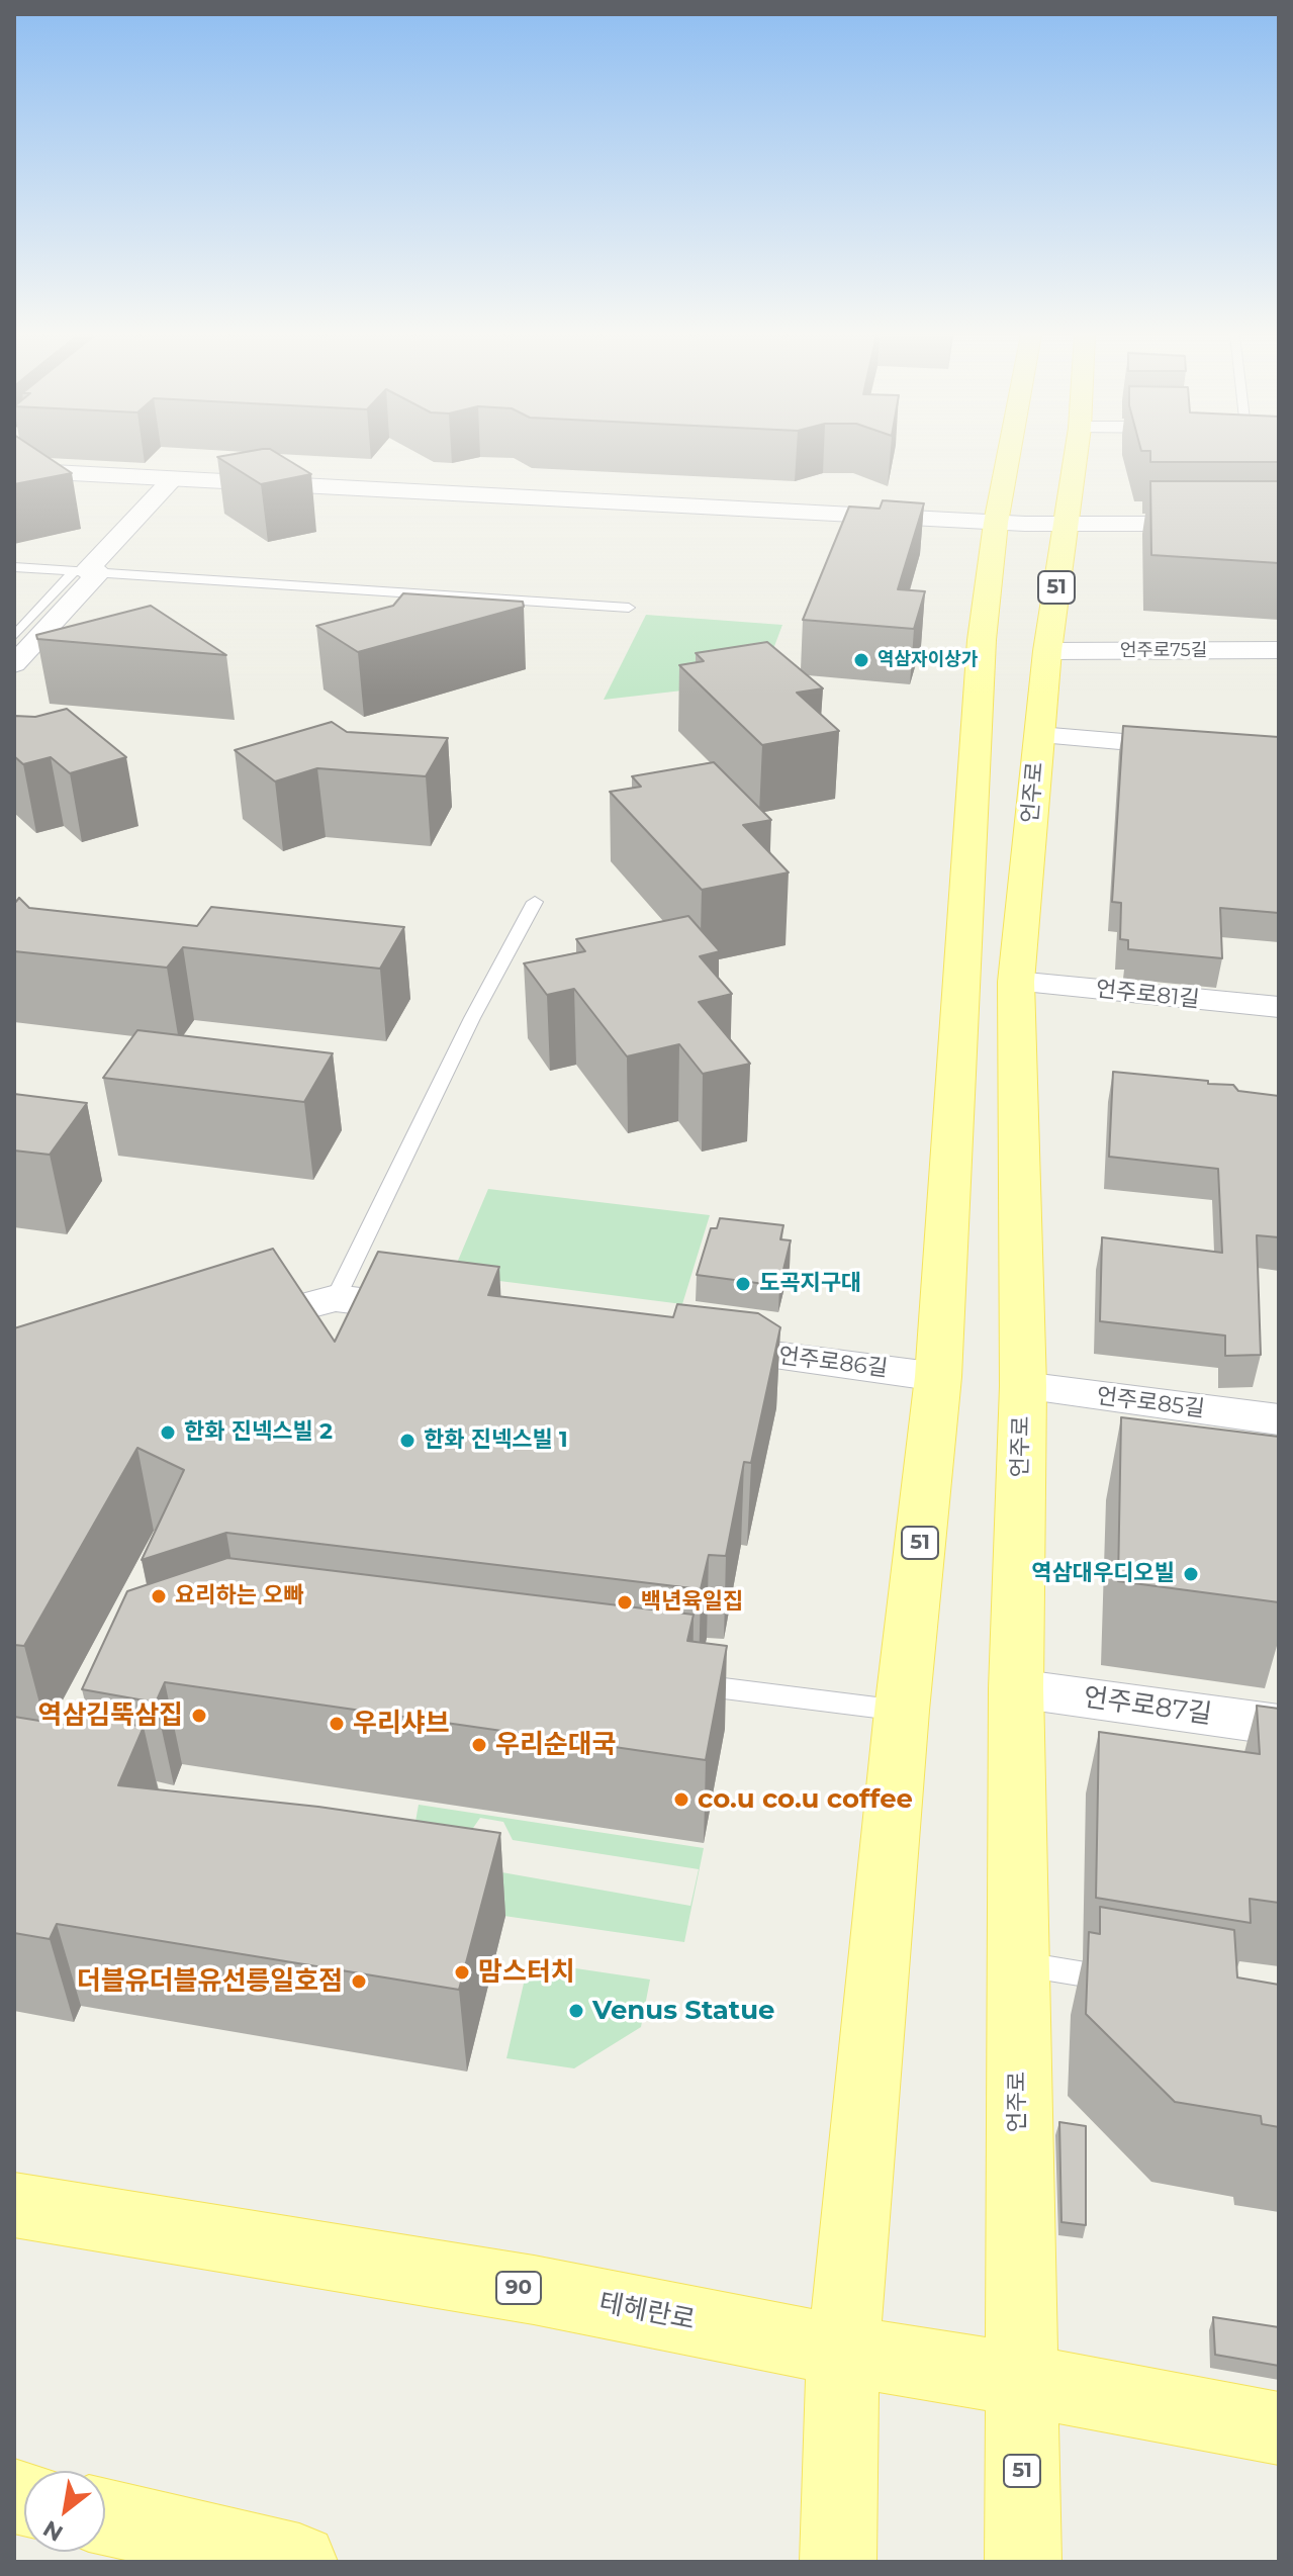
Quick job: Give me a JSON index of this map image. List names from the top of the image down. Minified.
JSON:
{"streets":{"main road":["51","언주로","90","테헤란로"],"street":["언주로75길","언주로81길","언주로86길","언주로85길","언주로87길"]},"crossings":[["51","언주로86길"],["51","테헤란로"],["언주로75길","언주로"],["언주로","언주로81길"],["언주로","언주로85길"],["언주로","언주로87길"],["언주로","테헤란로"]],"places":["역삼자이상가","도곡지구대","한화 진넥스빌 2","한화 진넥스빌 1","역삼대우디오빌","요리하는 오빠","백년육일집","역삼김뚝삼집","우리샤브","우리순대국","co.u co.u coffee","맘스터치","더블유더블유선릉일호점","Venus Statue"],"north":"bottom left"}
